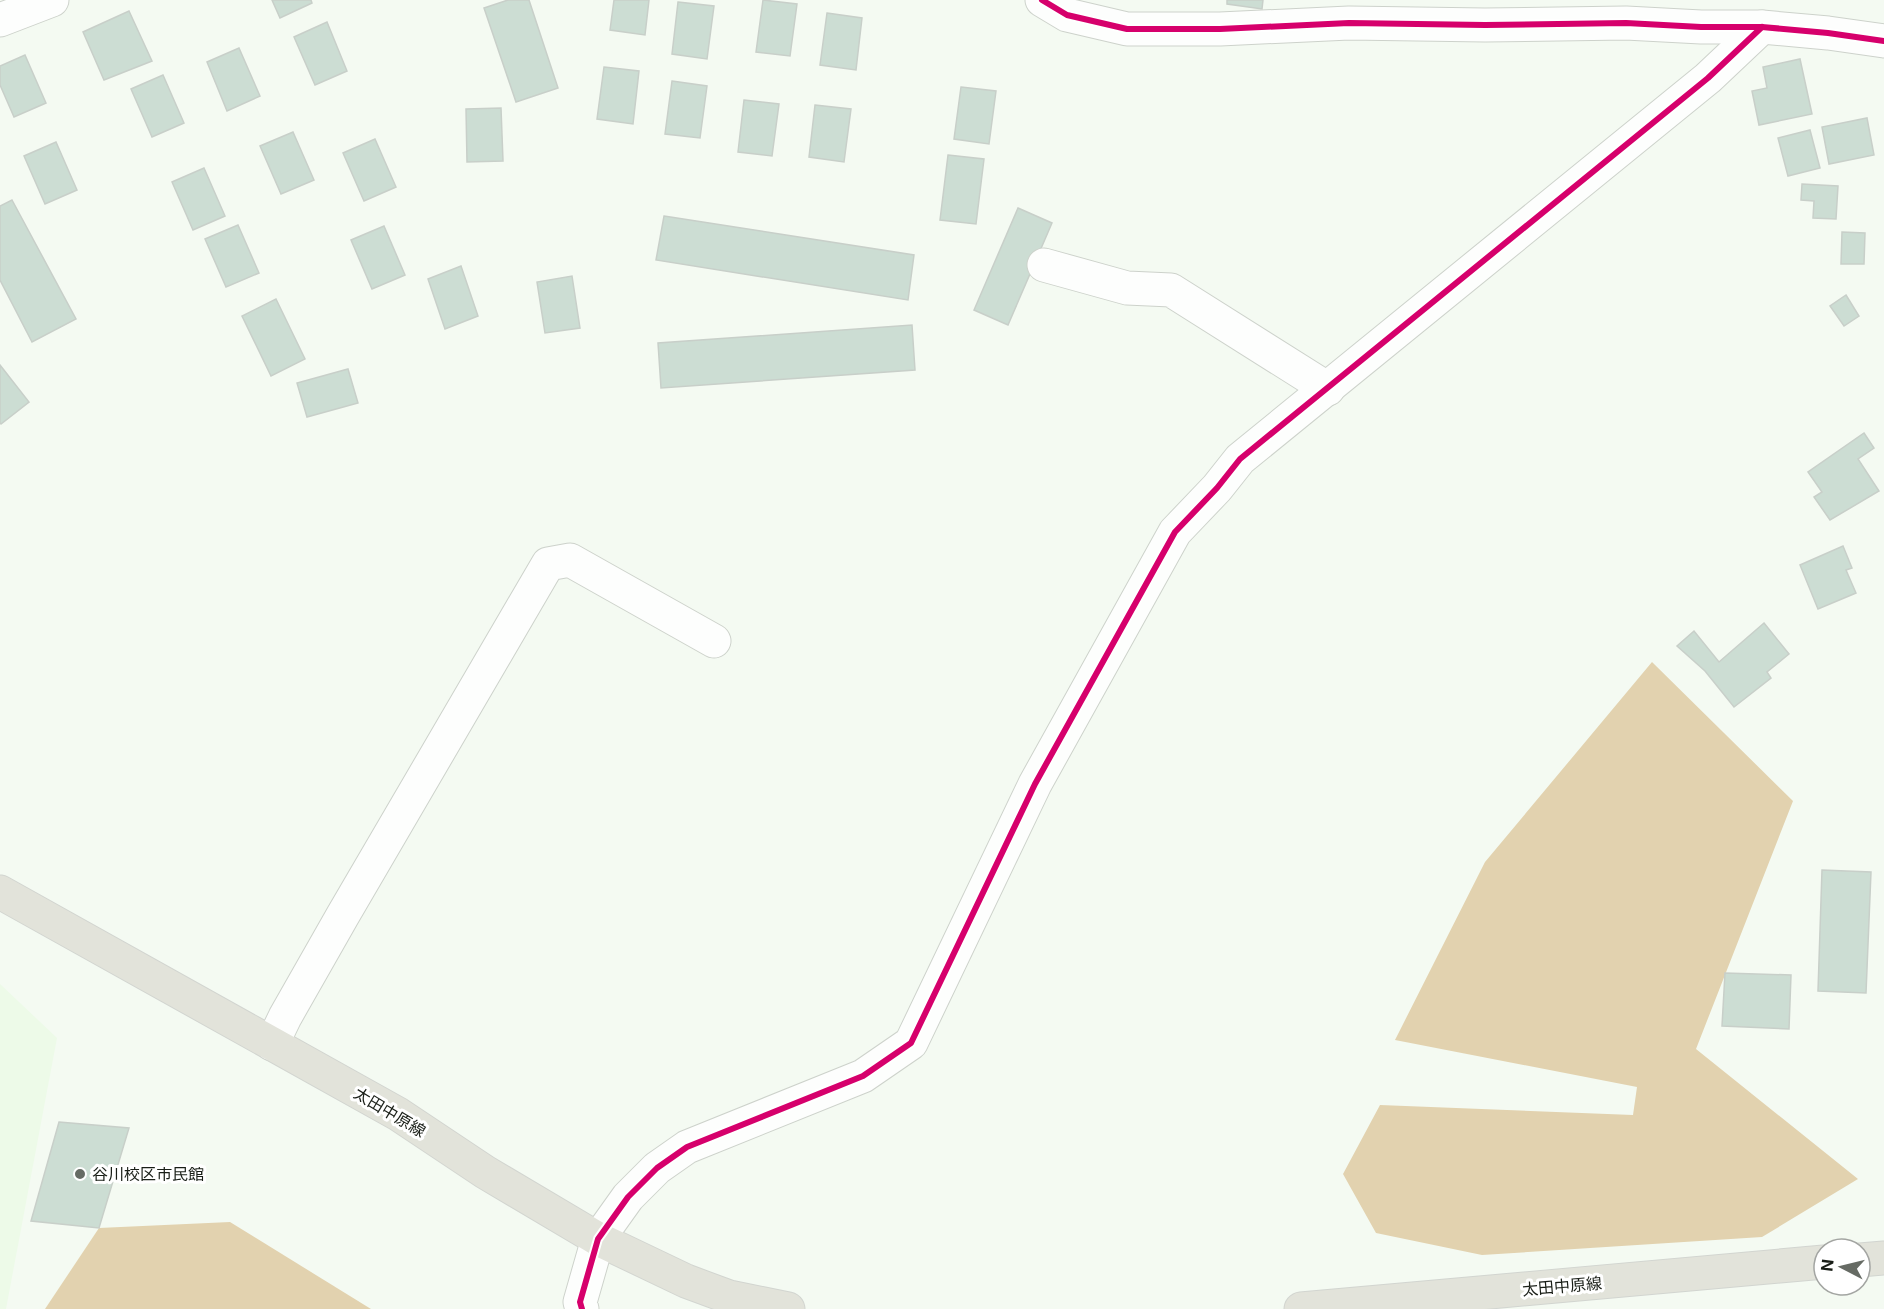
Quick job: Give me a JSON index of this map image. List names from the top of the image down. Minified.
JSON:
{"streets":{"main road":["太田中原線"]},"places":["谷川校区市民館"],"north":"left"}
